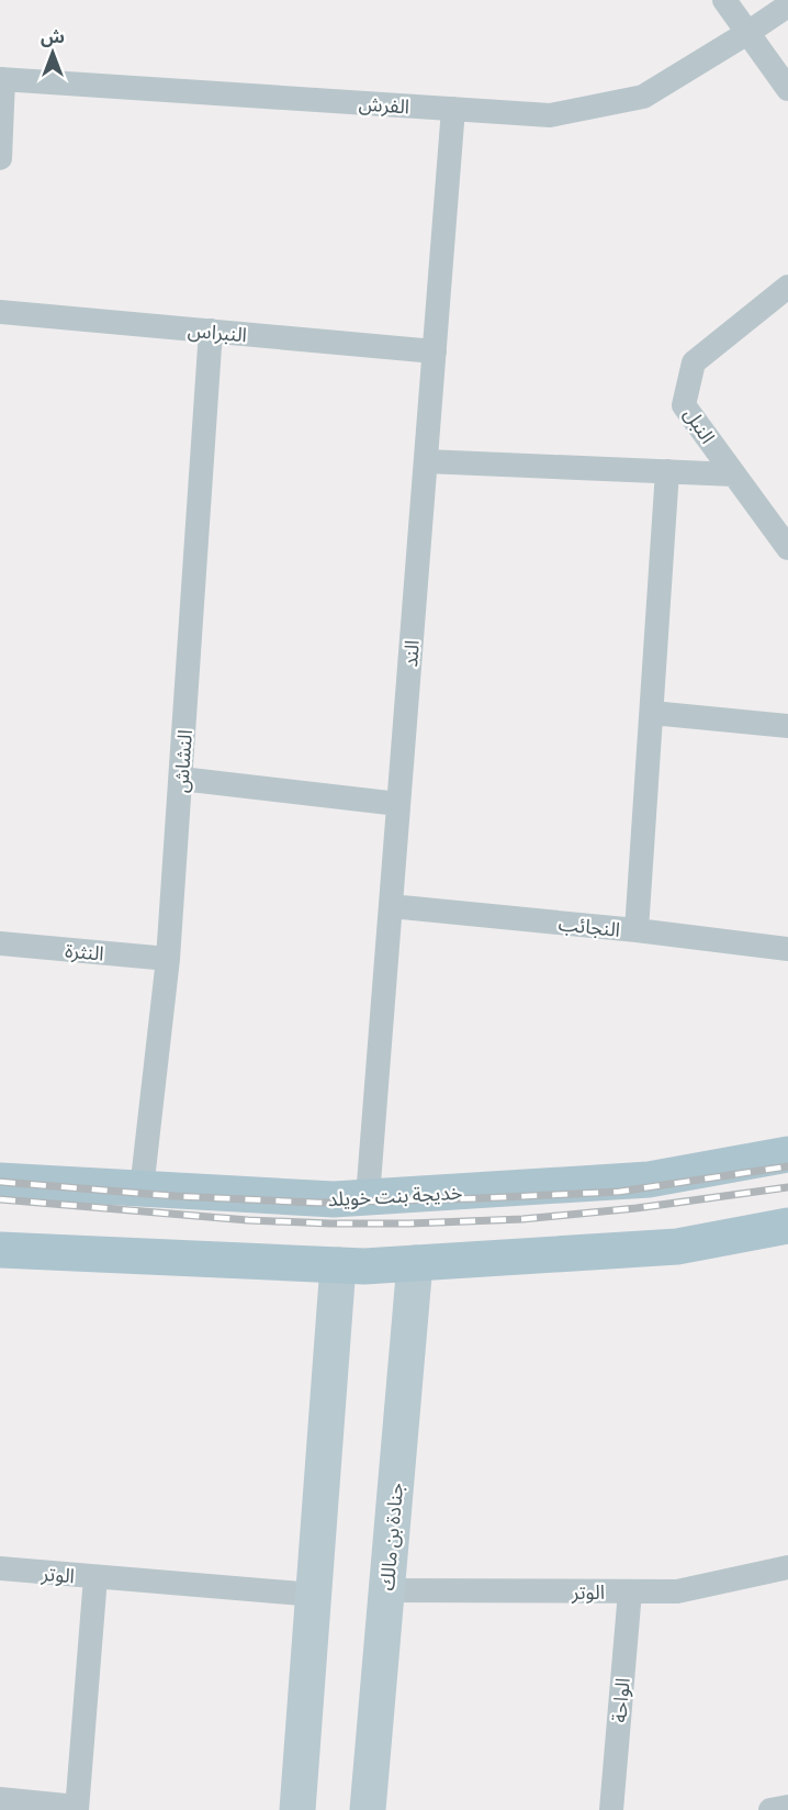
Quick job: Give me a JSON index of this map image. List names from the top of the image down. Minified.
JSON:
{"streets":{"main road":["خديجة بنت خويلد"],"street":["الفرش","النبراس","النبل","الند","النشاش","النجائب","النثرة","جنادة بن مالك","الوتر","الواحة"]},"crossings":[["الفرش","الند"],["النبراس","الند"],["النبراس","النشاش"],["الند","النجائب"],["الند","خديجة بنت خويلد"],["النشاش","النثرة"],["النشاش","خديجة بنت خويلد"],["جنادة بن مالك","الوتر"],["الوتر","الواحة"]],"north":"top"}
